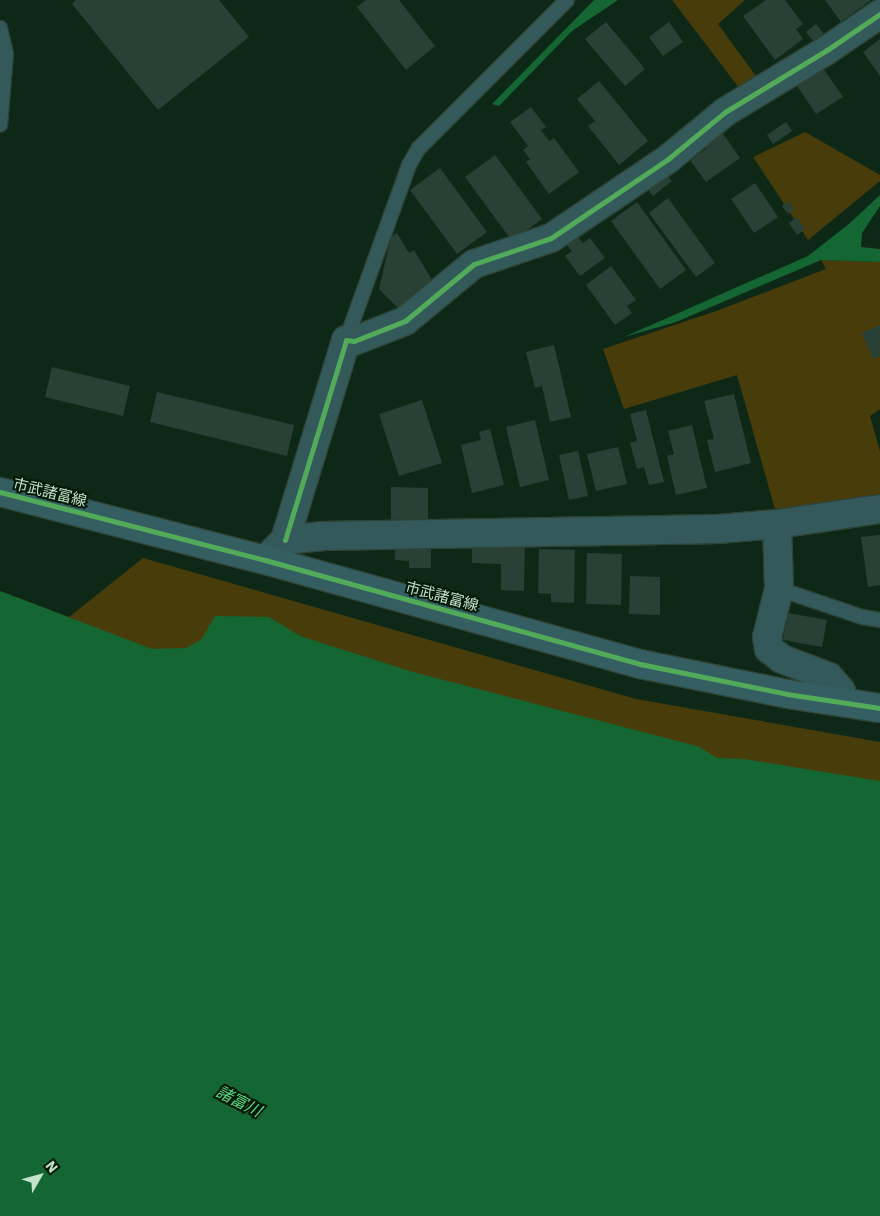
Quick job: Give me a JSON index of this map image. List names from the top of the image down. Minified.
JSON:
{"streets":{"main road":["市武諸富線"]},"water":["諸富川"],"north":"top right"}
